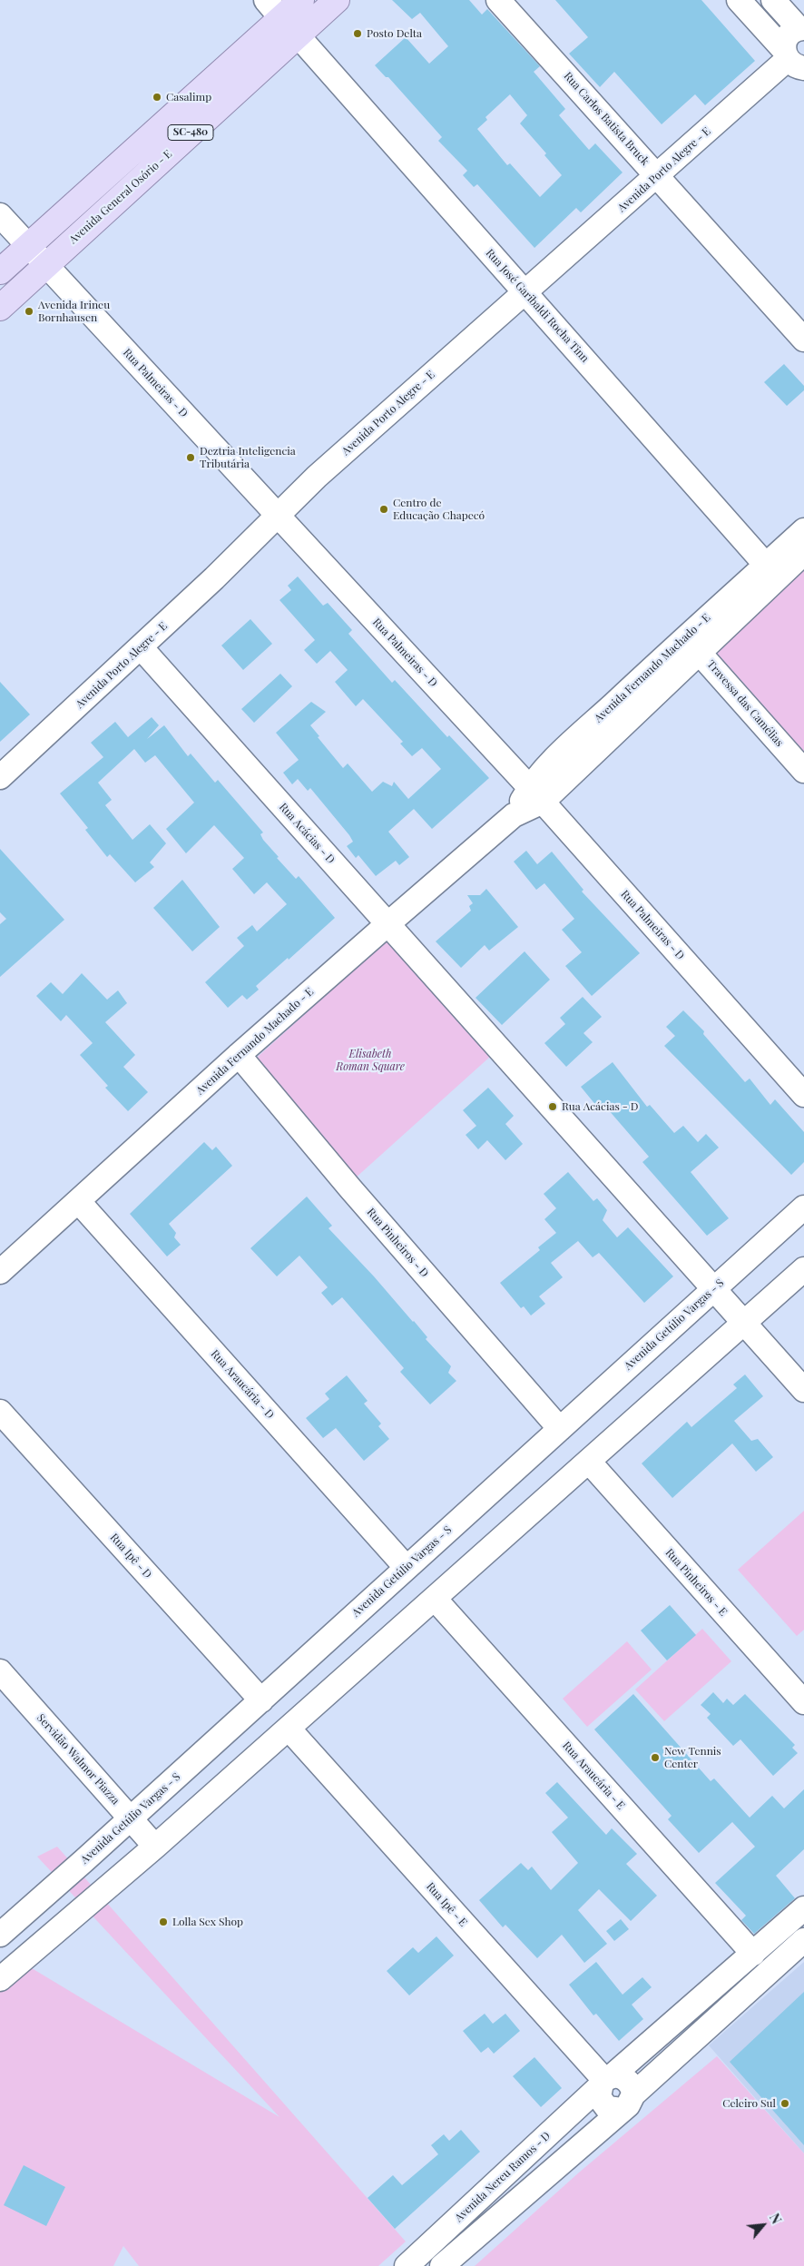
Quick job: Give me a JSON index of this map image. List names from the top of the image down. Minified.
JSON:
{"streets":{"main road":["SC-480","Avenida General Osório - E"],"street":["Rua Carlos Batista Bruck","Avenida Porto Alegre - E","Rua José Garibaldi Rocha Tinn","Rua Palmeiras - D","Avenida Fernando Machado - E","Travessa das Camélias","Rua Acácias - D","Rua Pinheiros - D","Avenida Getúlio Vargas - S","Rua Araucária - D","Rua Ipê - D","Rua Pinheiros - E","Servidão Walmor Piazza","Rua Araucária - E","Rua Ipê - E","Avenida Nereu Ramos - D"]},"crossings":[["Rua Carlos Batista Bruck","Avenida Porto Alegre - E"],["SC-480","Avenida General Osório - E"],["SC-480","Rua Palmeiras - D"],["Avenida Porto Alegre - E","Rua José Garibaldi Rocha Tinn"],["Avenida Porto Alegre - E","Rua Palmeiras - D"],["Avenida Porto Alegre - E","Rua Acácias - D"],["Avenida General Osório - E","Rua José Garibaldi Rocha Tinn"],["Avenida General Osório - E","Rua Palmeiras - D"],["Rua José Garibaldi Rocha Tinn","Avenida Fernando Machado - E"],["Rua Palmeiras - D","Avenida Fernando Machado - E"],["Avenida Fernando Machado - E","Travessa das Camélias"],["Avenida Fernando Machado - E","Rua Acácias - D"],["Avenida Fernando Machado - E","Rua Pinheiros - D"],["Avenida Fernando Machado - E","Rua Araucária - D"],["Rua Acácias - D","Avenida Getúlio Vargas - S"],["Rua Pinheiros - D","Avenida Getúlio Vargas - S"],["Avenida Getúlio Vargas - S","Rua Araucária - D"],["Avenida Getúlio Vargas - S","Rua Ipê - D"],["Avenida Getúlio Vargas - S","Servidão Walmor Piazza"],["Rua Araucária - E","Avenida Nereu Ramos - D"],["Rua Ipê - E","Avenida Nereu Ramos - D"]],"parks":["Elisabeth Roman Square"],"places":["Posto Delta","Casalimp","Avenida Irineu Bornhausen","Deztria Inteligencia Tributária","Centro de Educação Chapecó","Rua Acácias - D","New Tennis Center","Lolla Sex Shop","Celeiro Sul"],"north":"top right"}
